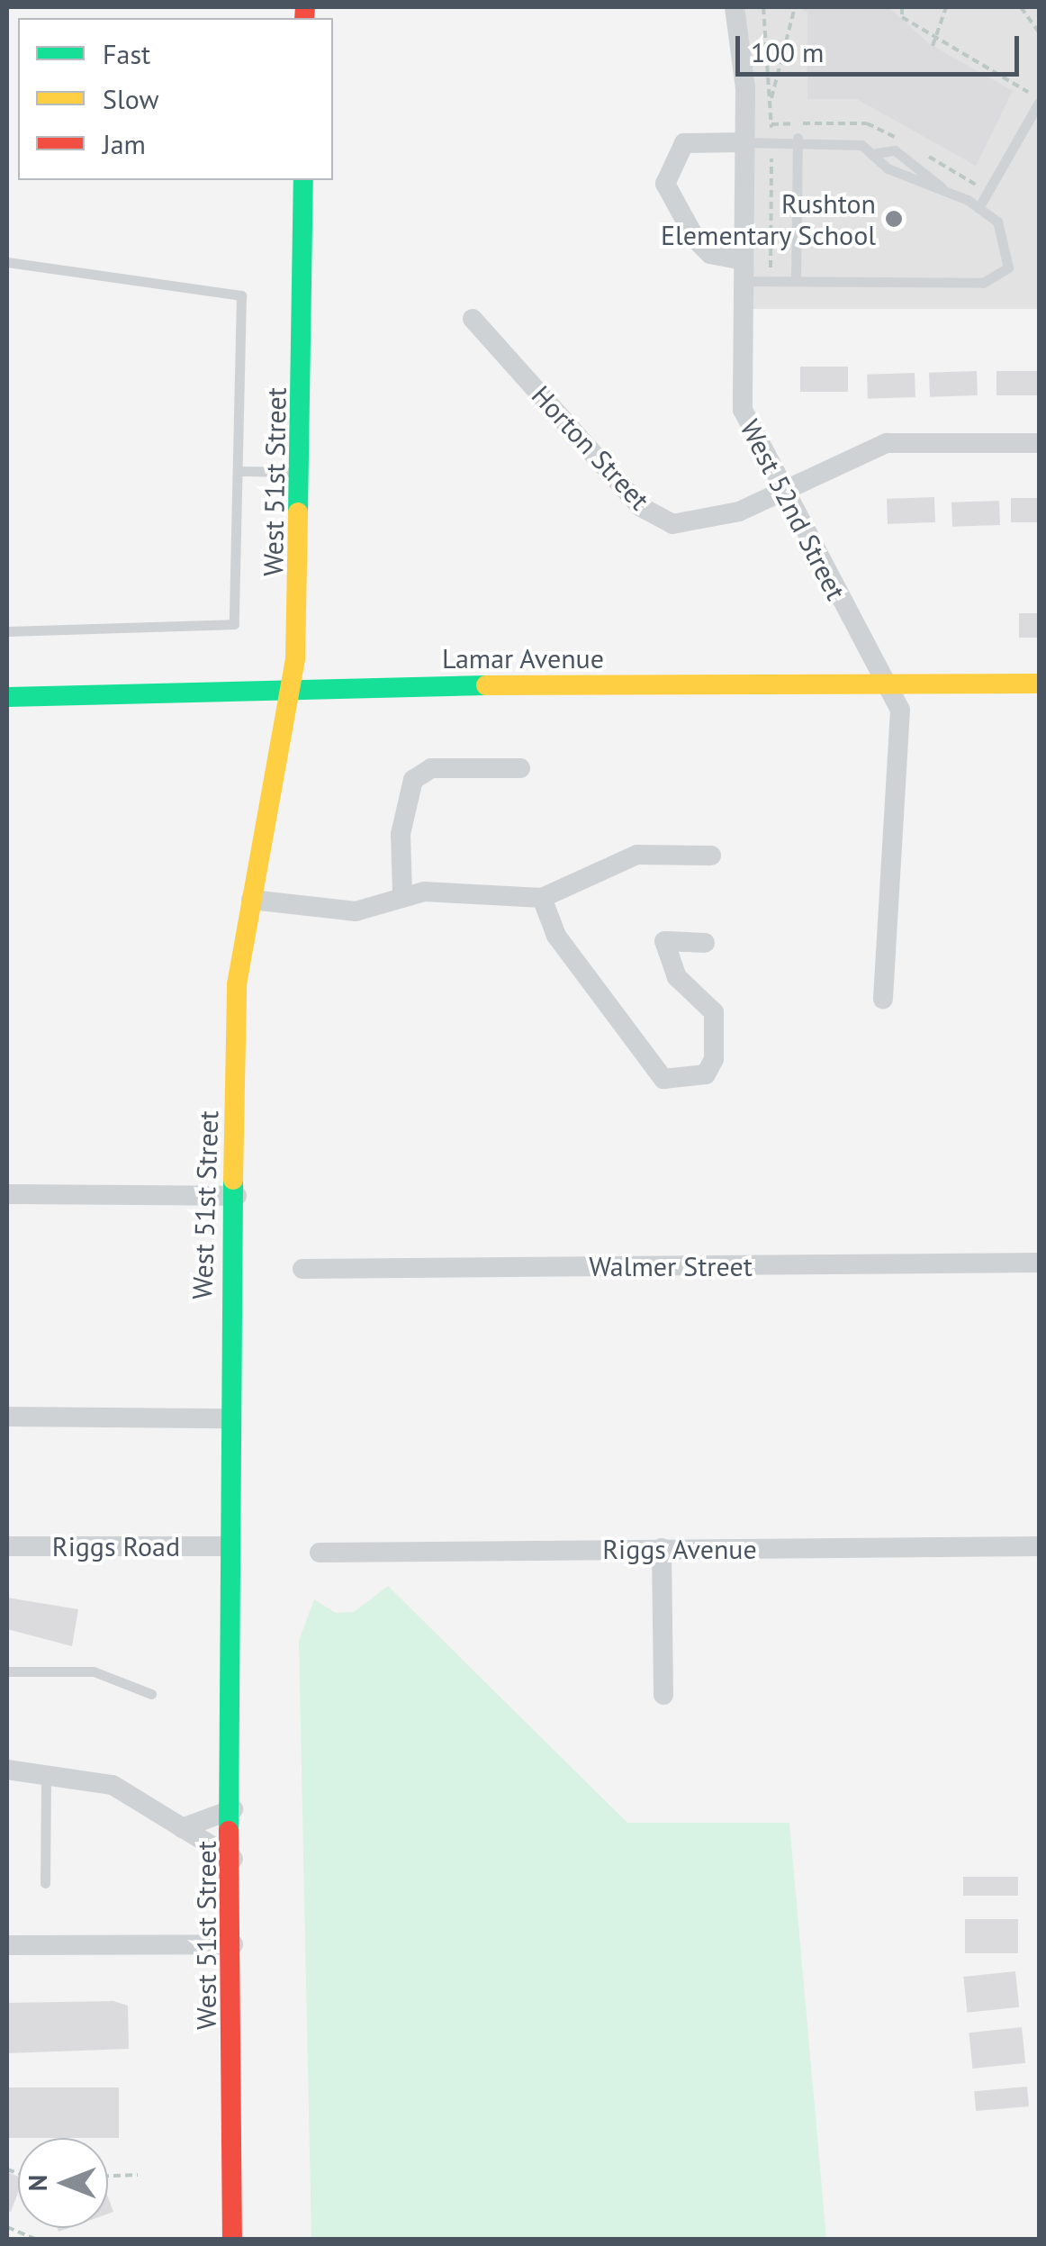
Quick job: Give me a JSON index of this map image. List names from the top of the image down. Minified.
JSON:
{"streets":{"street":["Horton Street","West 51st Street","West 52nd Street","Lamar Avenue","Walmer Street","Riggs Road","Riggs Avenue"]},"crossings":[["Horton Street","West 52nd Street"],["West 51st Street","Lamar Avenue"],["West 51st Street","Riggs Road"],["West 52nd Street","Lamar Avenue"]],"places":["Rushton Elementary School"],"legend":["Fast","Slow","Jam"],"scale_bar":"100 m","north":"left"}
